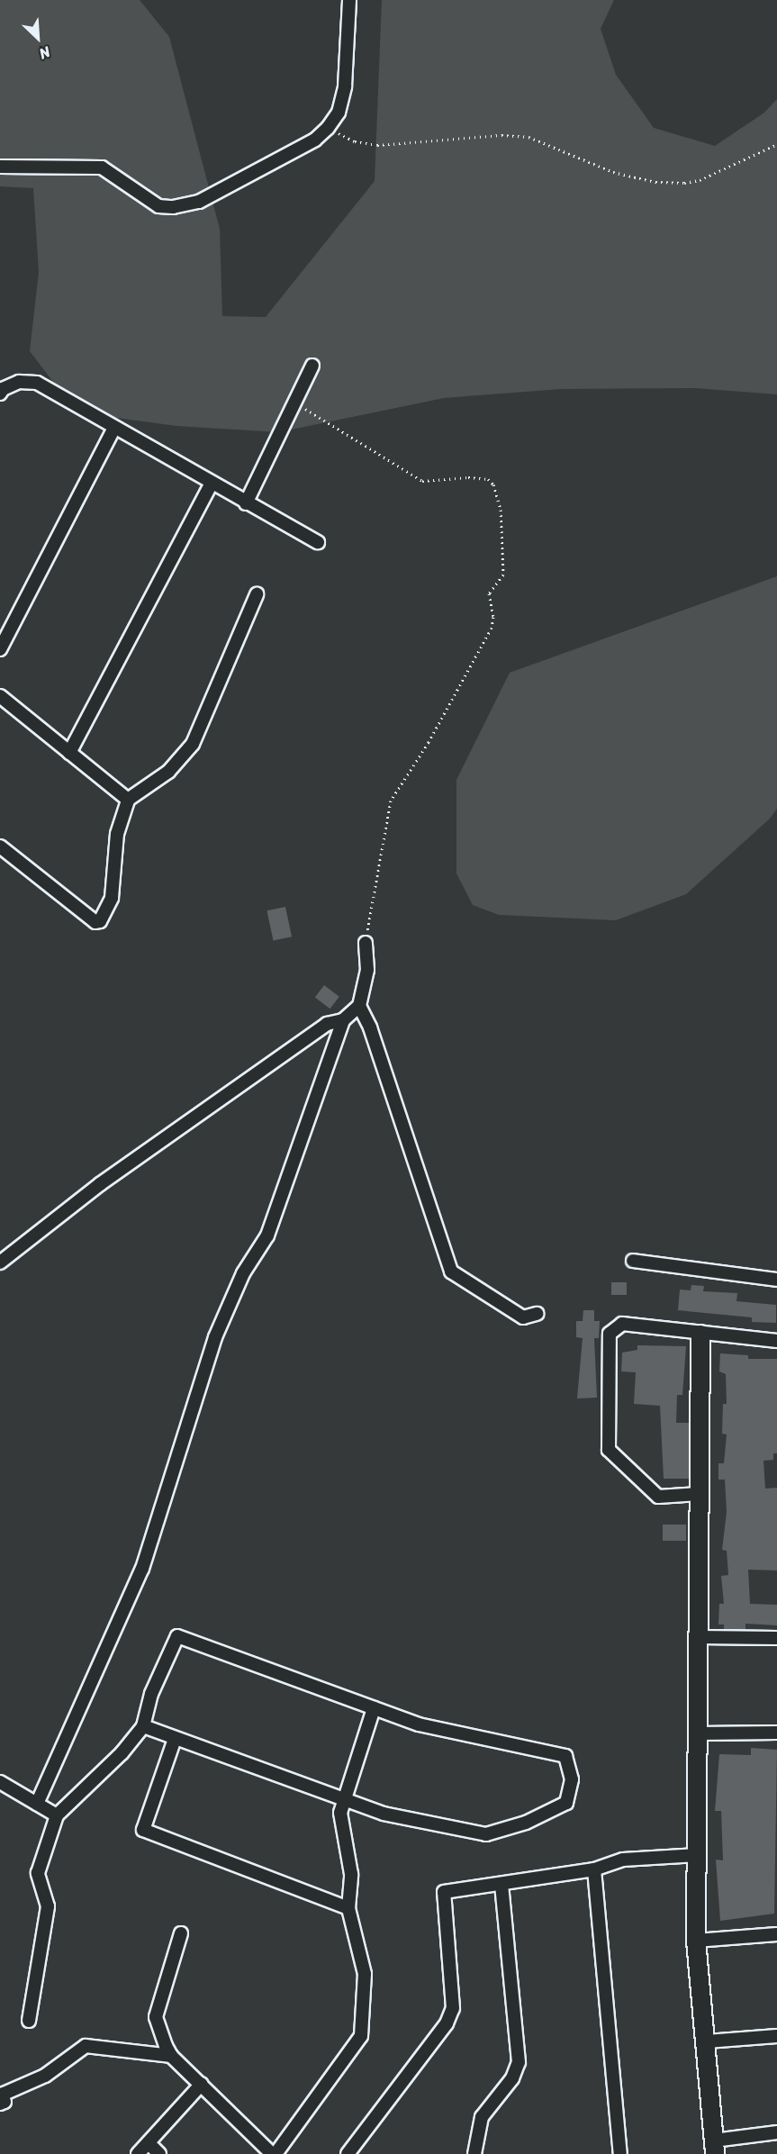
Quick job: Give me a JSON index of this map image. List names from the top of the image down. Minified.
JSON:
{"north":"bottom right"}
